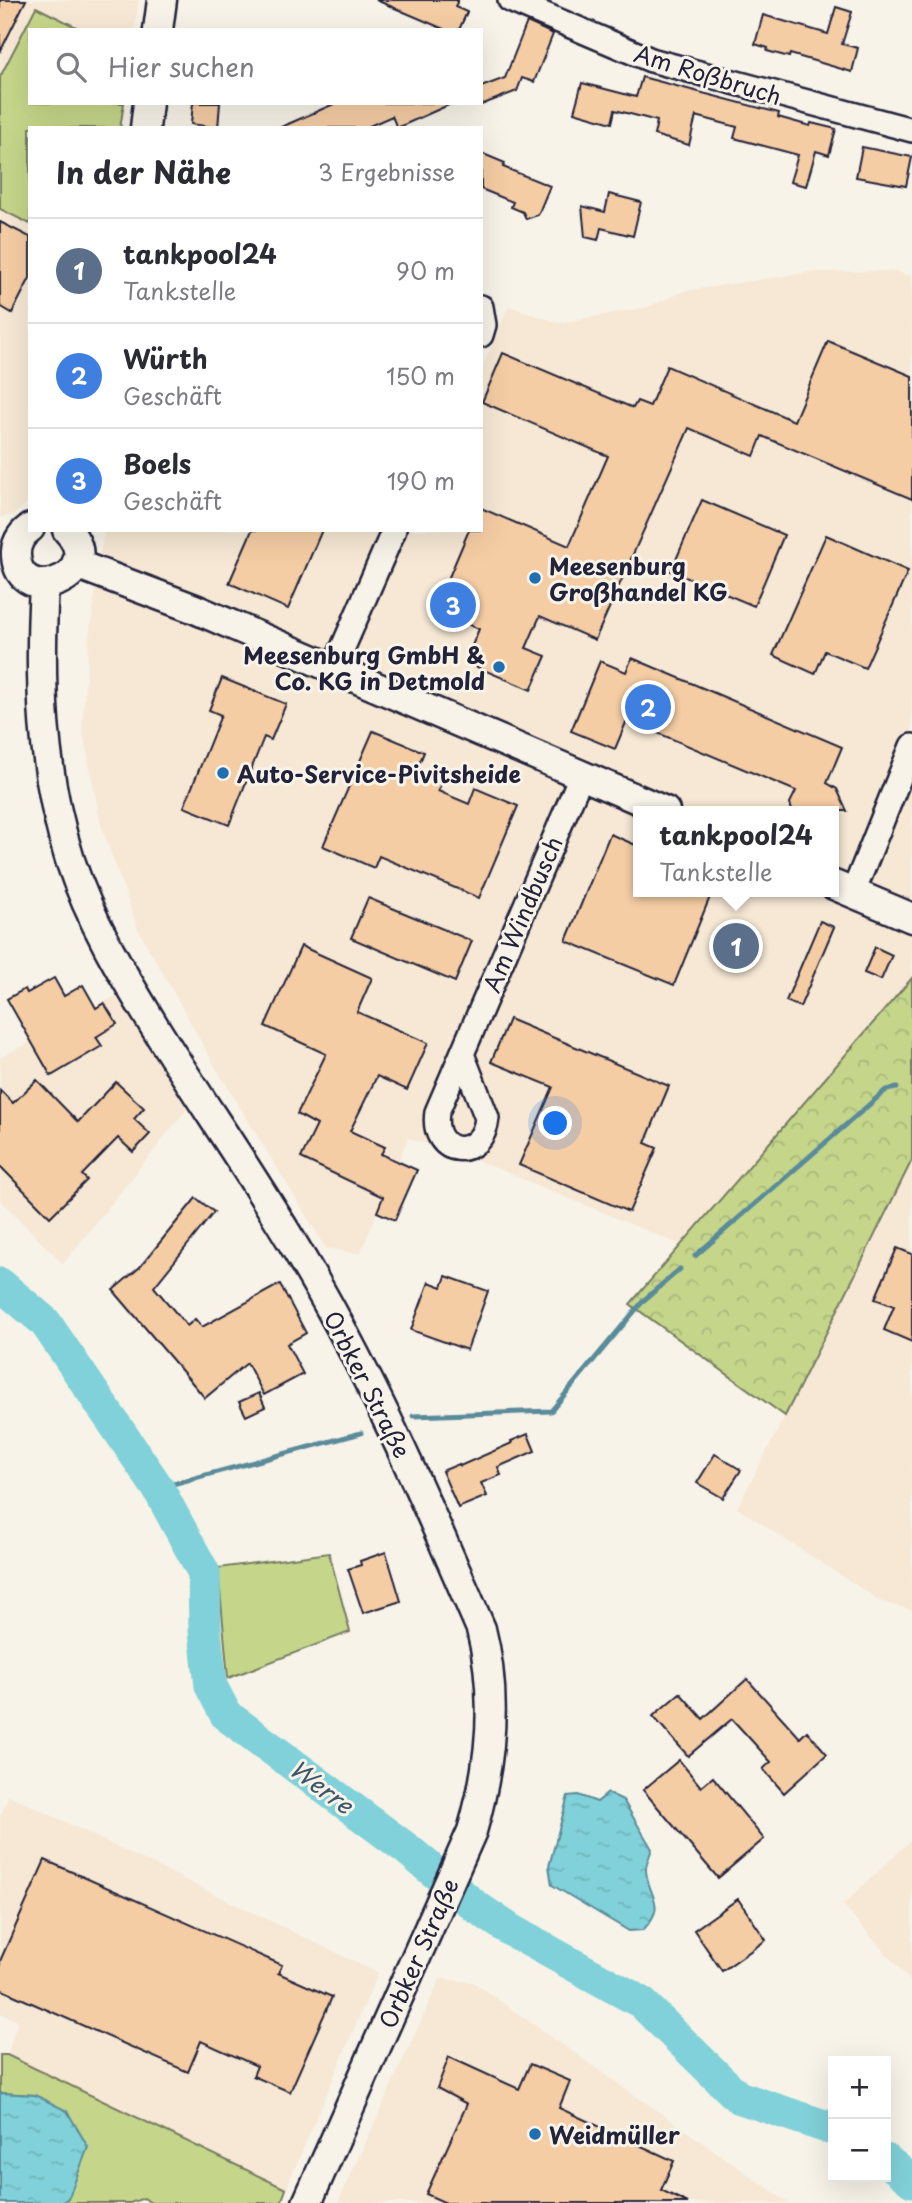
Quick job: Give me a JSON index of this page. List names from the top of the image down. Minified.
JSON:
{"streets":{"street":["Am Roßbruch","Am Windbusch","Orbker Straße"]},"water":["Werre"],"places":["Meesenburg Großhandel KG","Meesenburg GmbH & Co. KG in Detmold","Auto-Service-Pivitsheide","Weidmüller"],"page":{"search":"Hier suchen","heading":["In der Nähe","3 Ergebnisse"],"list":[{"mark":"1","name":"tankpool24","note":"Tankstelle","value":"90 m"},{"mark":"2","name":"Würth","note":"Geschäft","value":"150 m"},{"mark":"3","name":"Boels","note":"Geschäft","value":"190 m"}],"pins":["3","2","1"],"popup":["tankpool24","Tankstelle"],"map_buttons":["+","−"]}}
